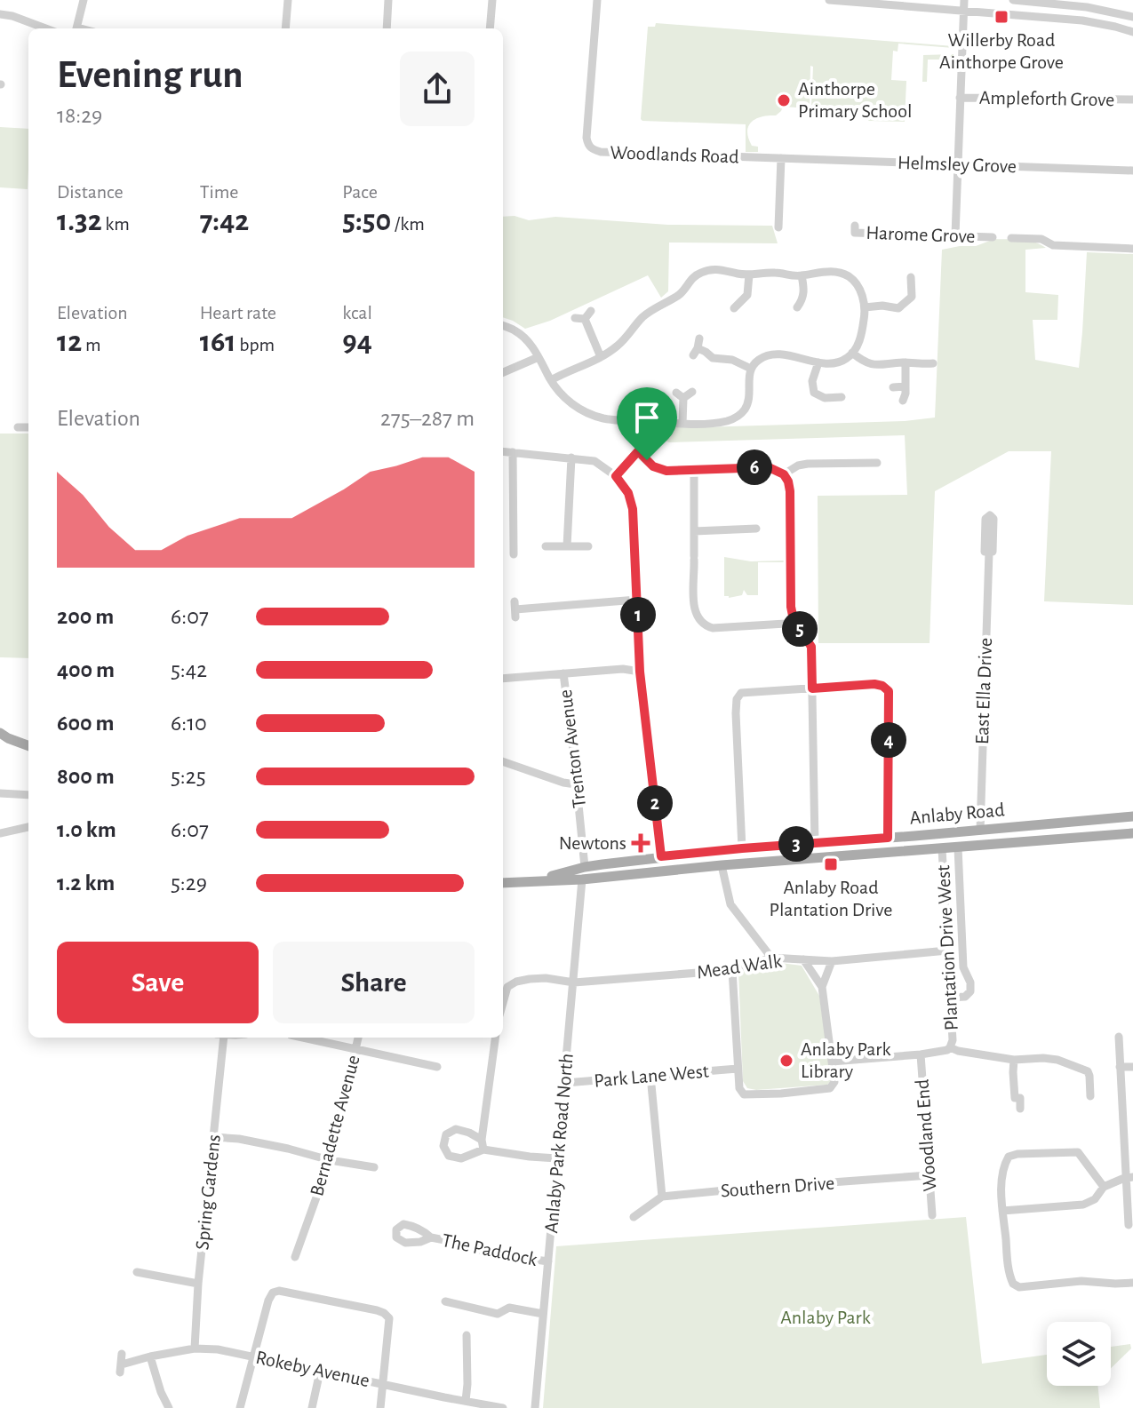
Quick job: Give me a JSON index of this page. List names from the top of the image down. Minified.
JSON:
{"streets":{"main road":["Anlaby Road"],"street":["Ampleforth Grove","Woodlands Road","Helmsley Grove","Harome Grove","East Ella Drive","Trenton Avenue","Plantation Drive West","Mead Walk","Park Lane West","Bernadette Avenue","Woodland End","Anlaby Park Road North","Southern Drive","Spring Gardens","The Paddock","Rokeby Avenue"]},"crossings":[["Woodlands Road","Helmsley Grove"],["East Ella Drive","Anlaby Road"],["Trenton Avenue","Anlaby Road"],["Anlaby Road","Plantation Drive West"],["Anlaby Road","Anlaby Park Road North"],["Plantation Drive West","Mead Walk"],["Mead Walk","Anlaby Park Road North"],["Park Lane West","Anlaby Park Road North"],["Woodland End","Southern Drive"],["Anlaby Park Road North","The Paddock"],["Spring Gardens","Rokeby Avenue"]],"parks":["Anlaby Park"],"places":{"transit":["Willerby Road Ainthorpe Grove","Anlaby Road Plantation Drive"],"other":["Ainthorpe Primary School","Anlaby Park Library"],"health":["Newtons"]},"page":{"heading":["Evening run","18:29"],"stats":[["Distance","1.32 km"],["Time","7:42"],["Pace","5:50 /km"],["Elevation","12 m"],["Heart rate","161 bpm"],["kcal","94"]],"chart":["Elevation","275–287 m"],"pins":["6","1","5","4","2","3"],"list":[{"name":"200 m","note":"6:07"},{"name":"400 m","note":"5:42"},{"name":"600 m","note":"6:10"},{"name":"800 m","note":"5:25"},{"name":"1.0 km","note":"6:07"},{"name":"1.2 km","note":"5:29"}],"buttons":["Save","Share"]}}
